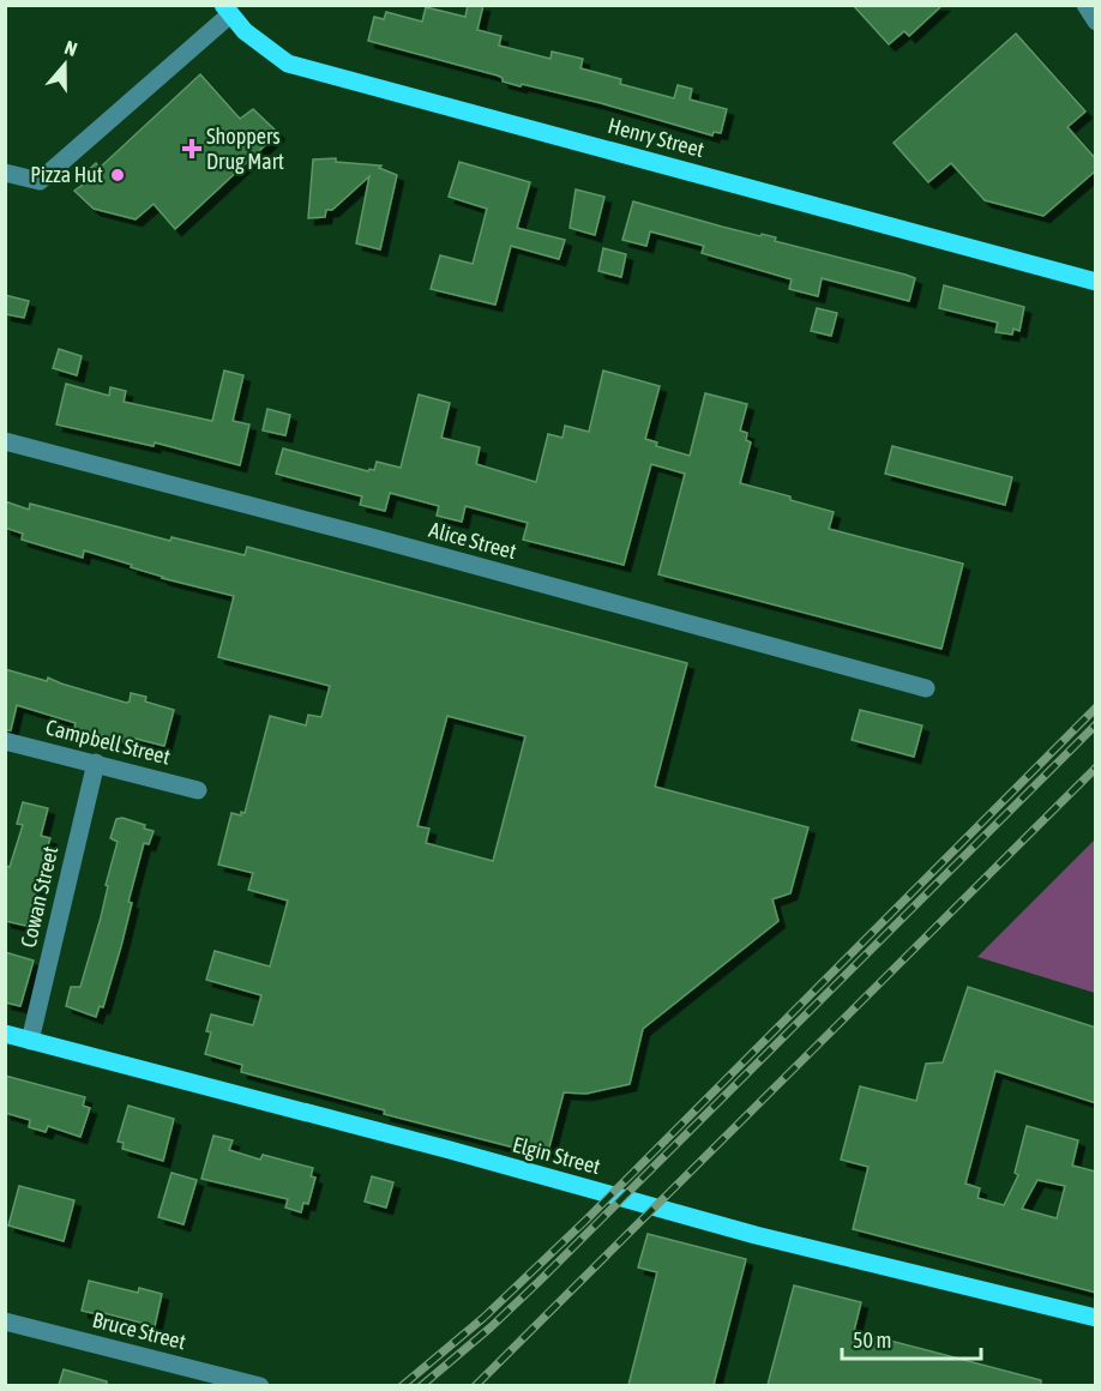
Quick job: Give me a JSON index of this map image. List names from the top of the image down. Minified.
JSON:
{"streets":{"main road":["Henry Street","Elgin Street"],"street":["Alice Street","Campbell Street","Cowan Street","Bruce Street"]},"crossings":[["Campbell Street","Cowan Street"],["Cowan Street","Elgin Street"]],"places":{"health":["Shoppers Drug Mart"],"other":["Pizza Hut"]},"scale_bar":"50 m","north":"top"}
